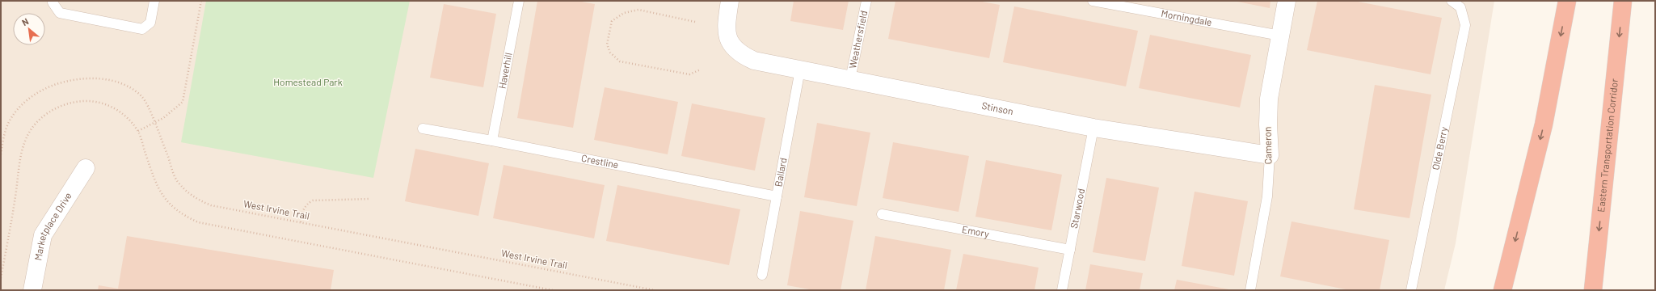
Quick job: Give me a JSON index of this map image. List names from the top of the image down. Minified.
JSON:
{"streets":{"highway":["Eastern Transportation Corridor"],"street":["Stinson","Cameron","Marketplace Drive"],"lane":["Morningdale","Weathersfield","Haverhill","Olde Berry","Crestline","Ballard","Starwood","Emory"],"path":["West Irvine Trail"]},"crossings":[["Morningdale","Cameron"],["Weathersfield","Stinson"],["Haverhill","Crestline"],["Stinson","Cameron"],["Stinson","Ballard"],["Stinson","Starwood"],["Crestline","Ballard"],["Starwood","Emory"]],"parks":["Homestead Park"],"north":"top left"}
